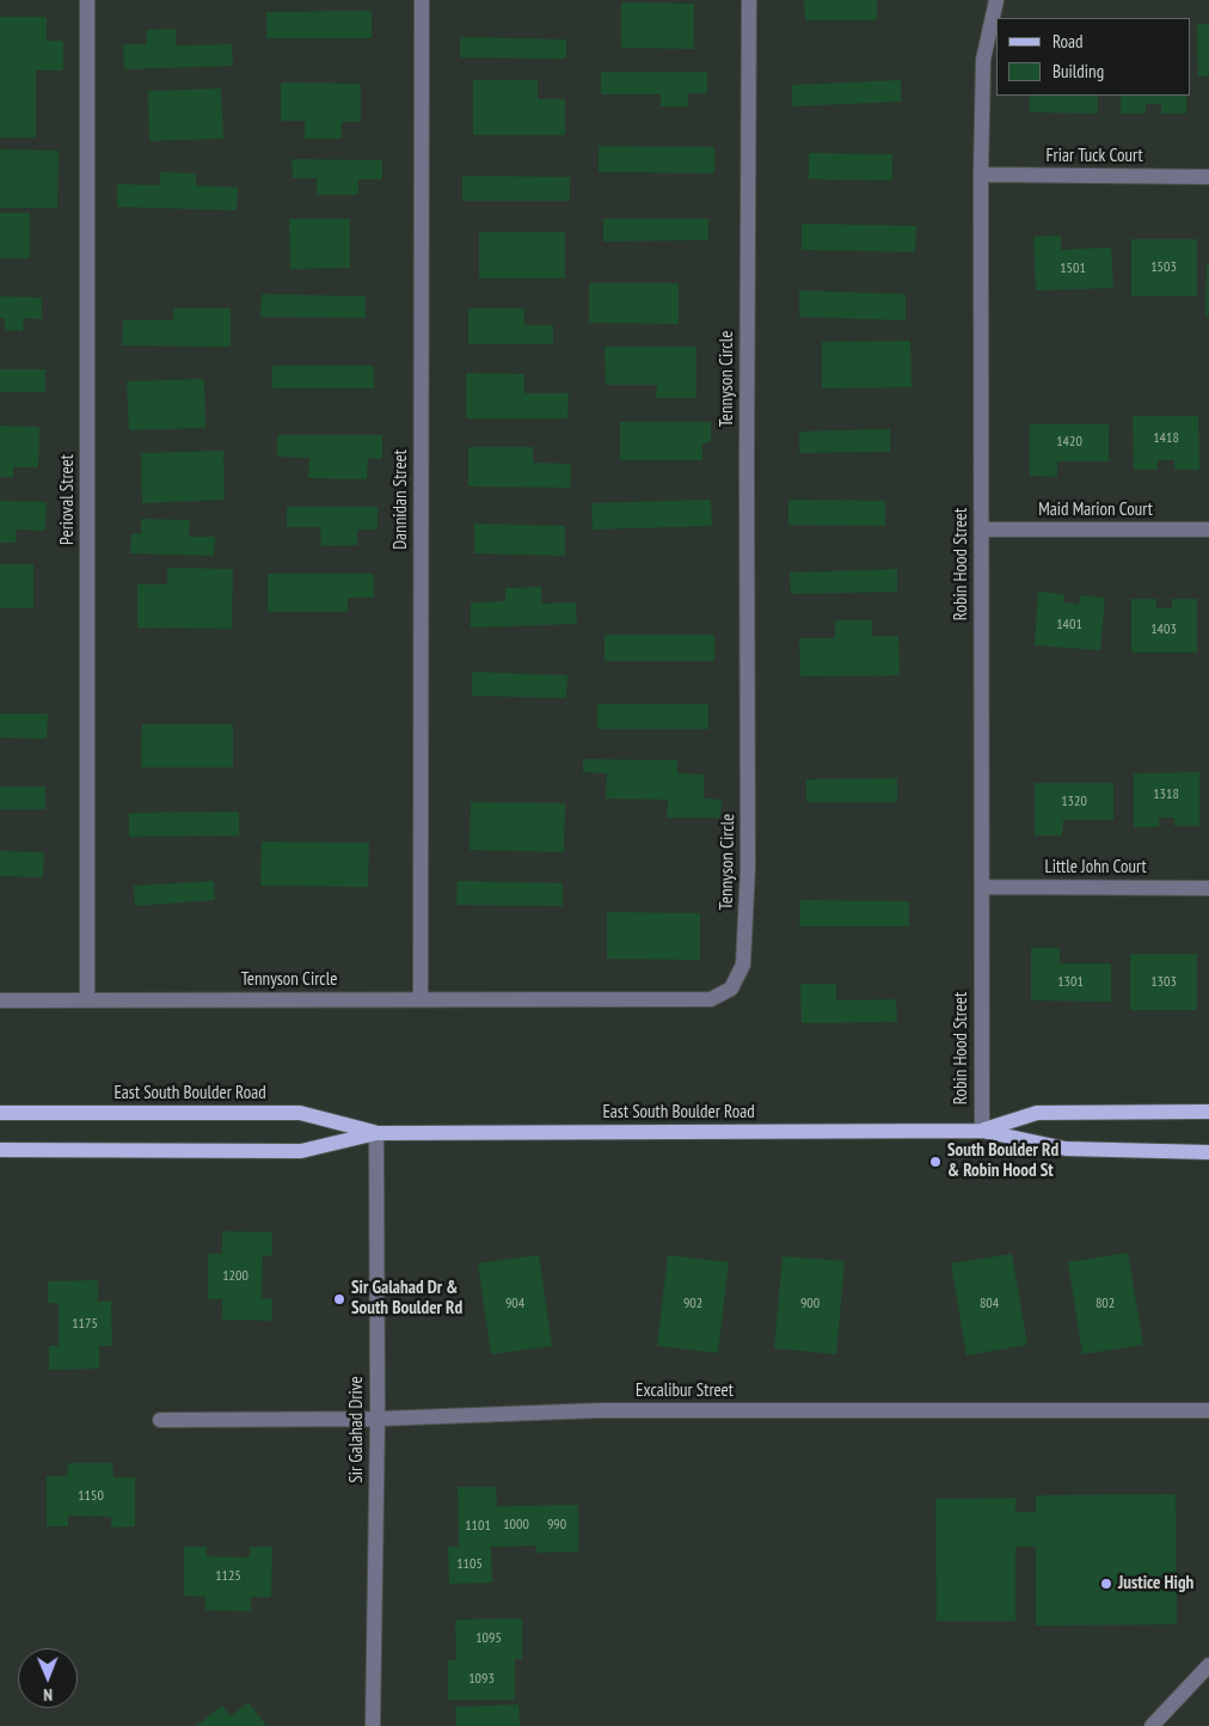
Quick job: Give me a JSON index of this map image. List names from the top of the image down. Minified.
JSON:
{"streets":{"main road":["East South Boulder Road"],"street":["Friar Tuck Court","Tennyson Circle","Perioval Street","Dannidan Street","Maid Marion Court","Robin Hood Street","Little John Court","Excalibur Street","Sir Galahad Drive"]},"crossings":[["Friar Tuck Court","Robin Hood Street"],["Tennyson Circle","Perioval Street"],["Tennyson Circle","Dannidan Street"],["Maid Marion Court","Robin Hood Street"],["Robin Hood Street","Little John Court"],["Robin Hood Street","East South Boulder Road"],["East South Boulder Road","Sir Galahad Drive"],["Excalibur Street","Sir Galahad Drive"]],"places":["South Boulder Rd & Robin Hood St","Sir Galahad Dr & South Boulder Rd","Justice High"],"house_numbers":["1503","1501","1418","1420","1401","1403","1318","1320","1301","1303","1200","904","902","900","804","802","1175","1150","1000","990","1101","1105","1125","1095","1093"],"legend":["Road","Building"],"north":"bottom"}
